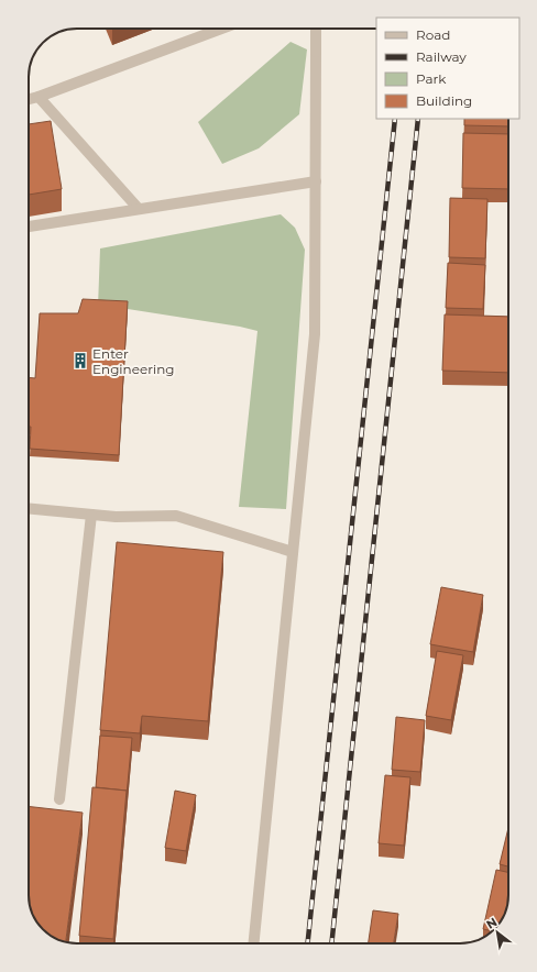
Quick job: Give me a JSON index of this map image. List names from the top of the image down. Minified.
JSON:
{"places":{"building":["Enter Engineering"]},"legend":["Road","Railway","Park","Building"],"north":"top left"}
